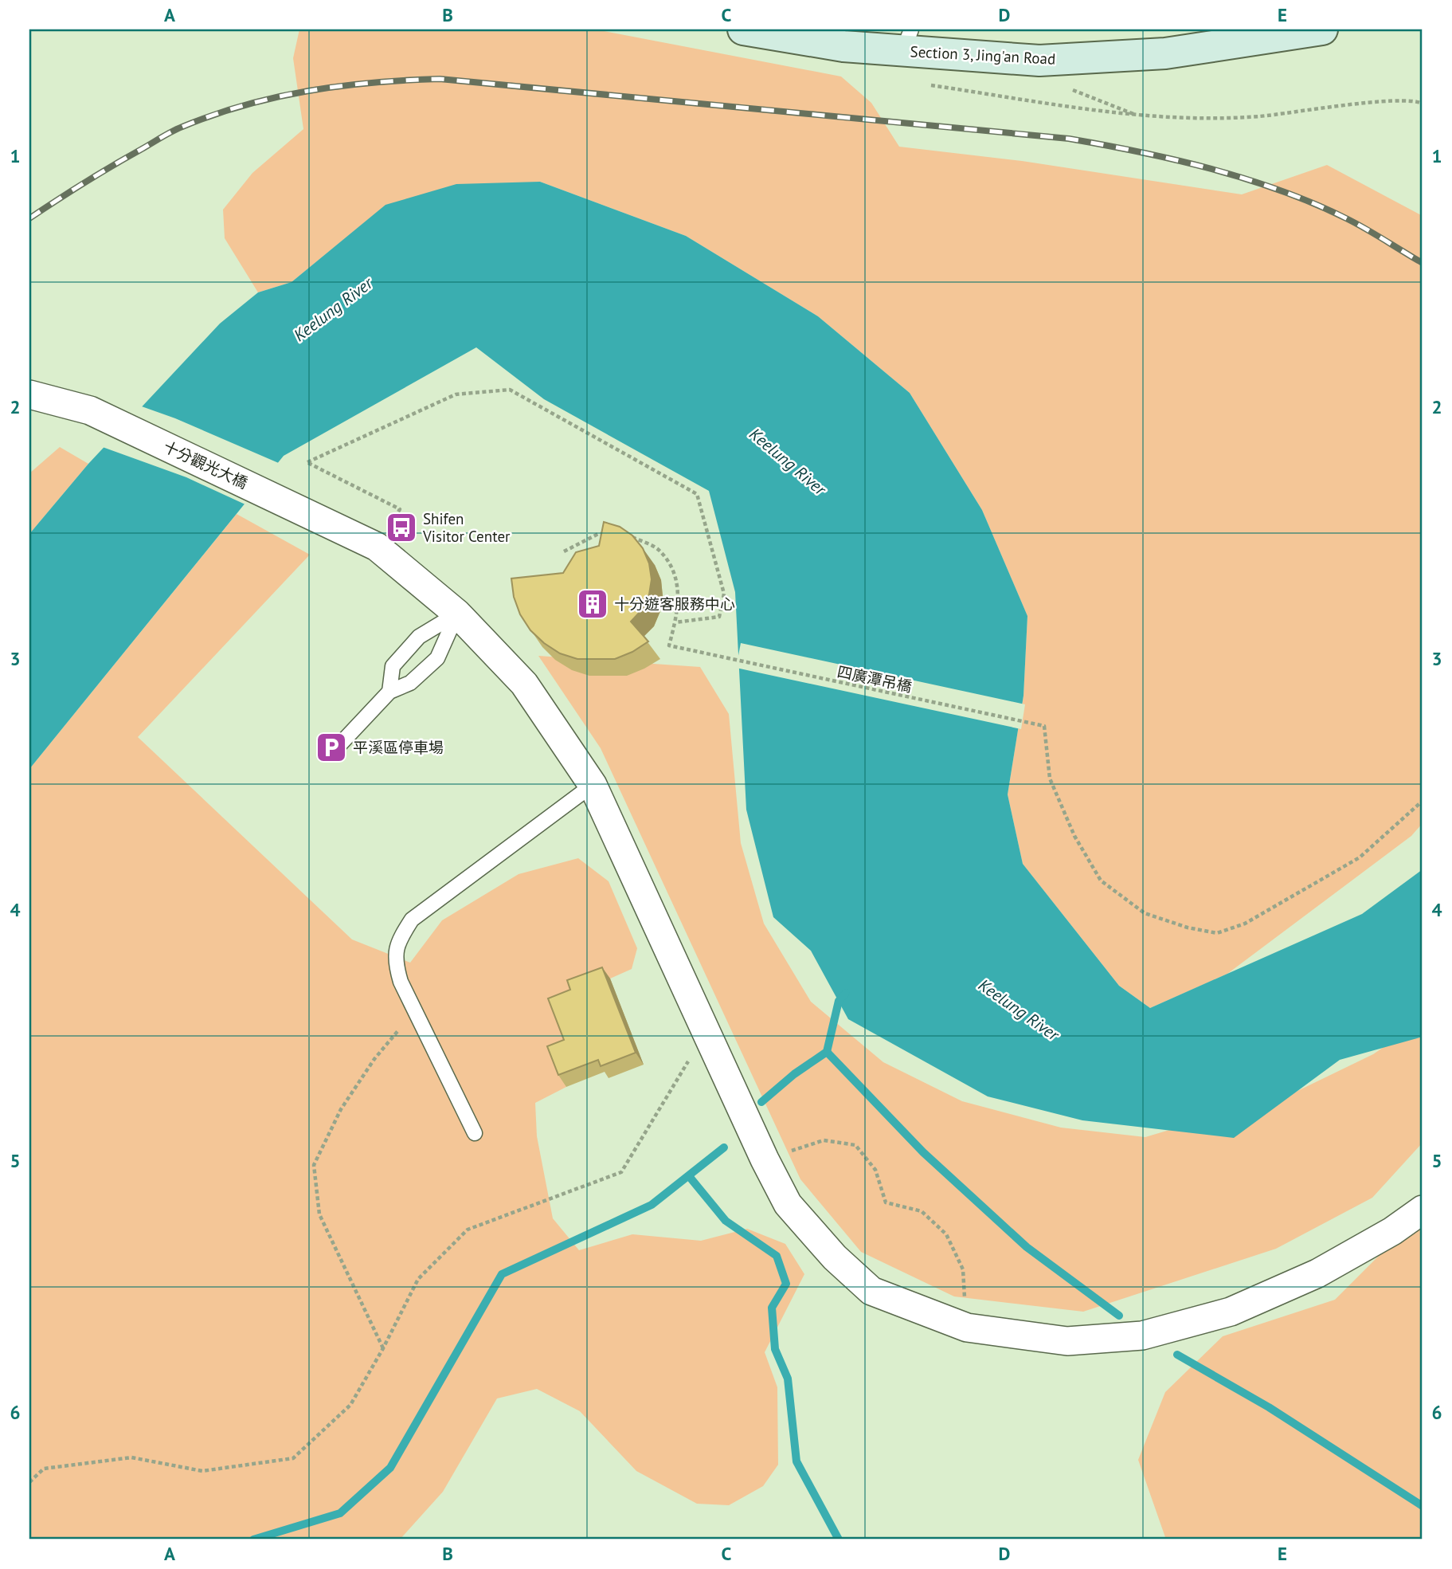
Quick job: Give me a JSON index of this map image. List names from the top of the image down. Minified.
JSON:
{"streets":{"main road":["Section 3, Jing'an Road"],"street":["十分觀光大橋"],"path":["四廣潭吊橋"]},"water":["Keelung River"],"places":{"bus stop":["Shifen Visitor Center"],"building":["十分遊客服務中心"],"parking":["平溪區停車場"]},"grid":{"columns":["A","B","C","D","E"],"rows":["1","2","3","4","5","6"]}}
